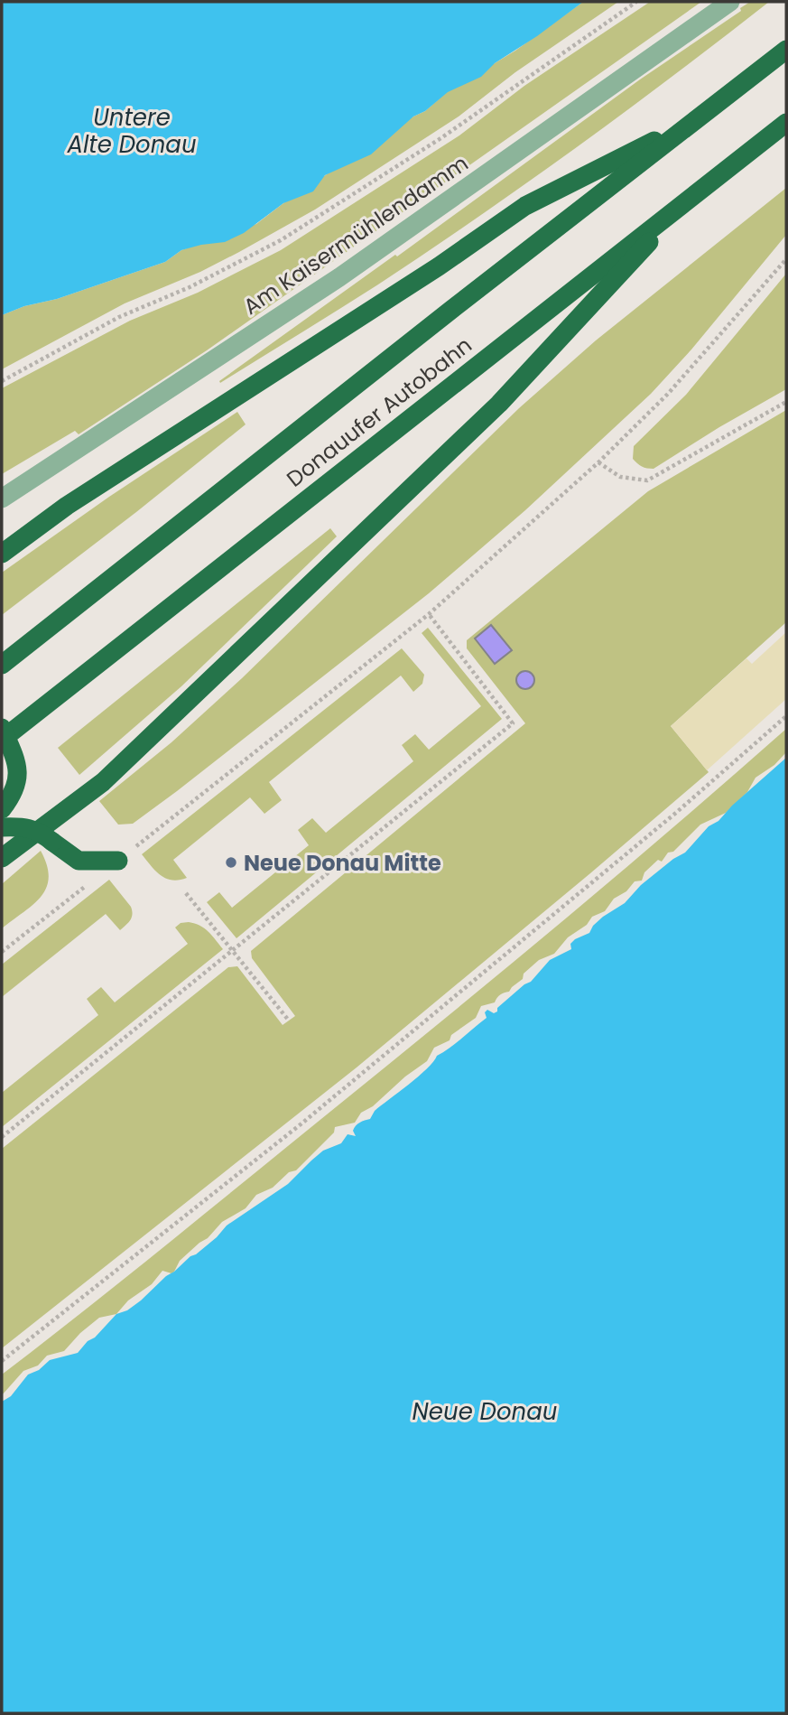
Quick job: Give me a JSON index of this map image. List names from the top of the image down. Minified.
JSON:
{"streets":{"highway":["Donauufer Autobahn"],"street":["Am Kaisermühlendamm"]},"water":["Untere Alte Donau","Neue Donau"],"places":["Neue Donau Mitte"]}
